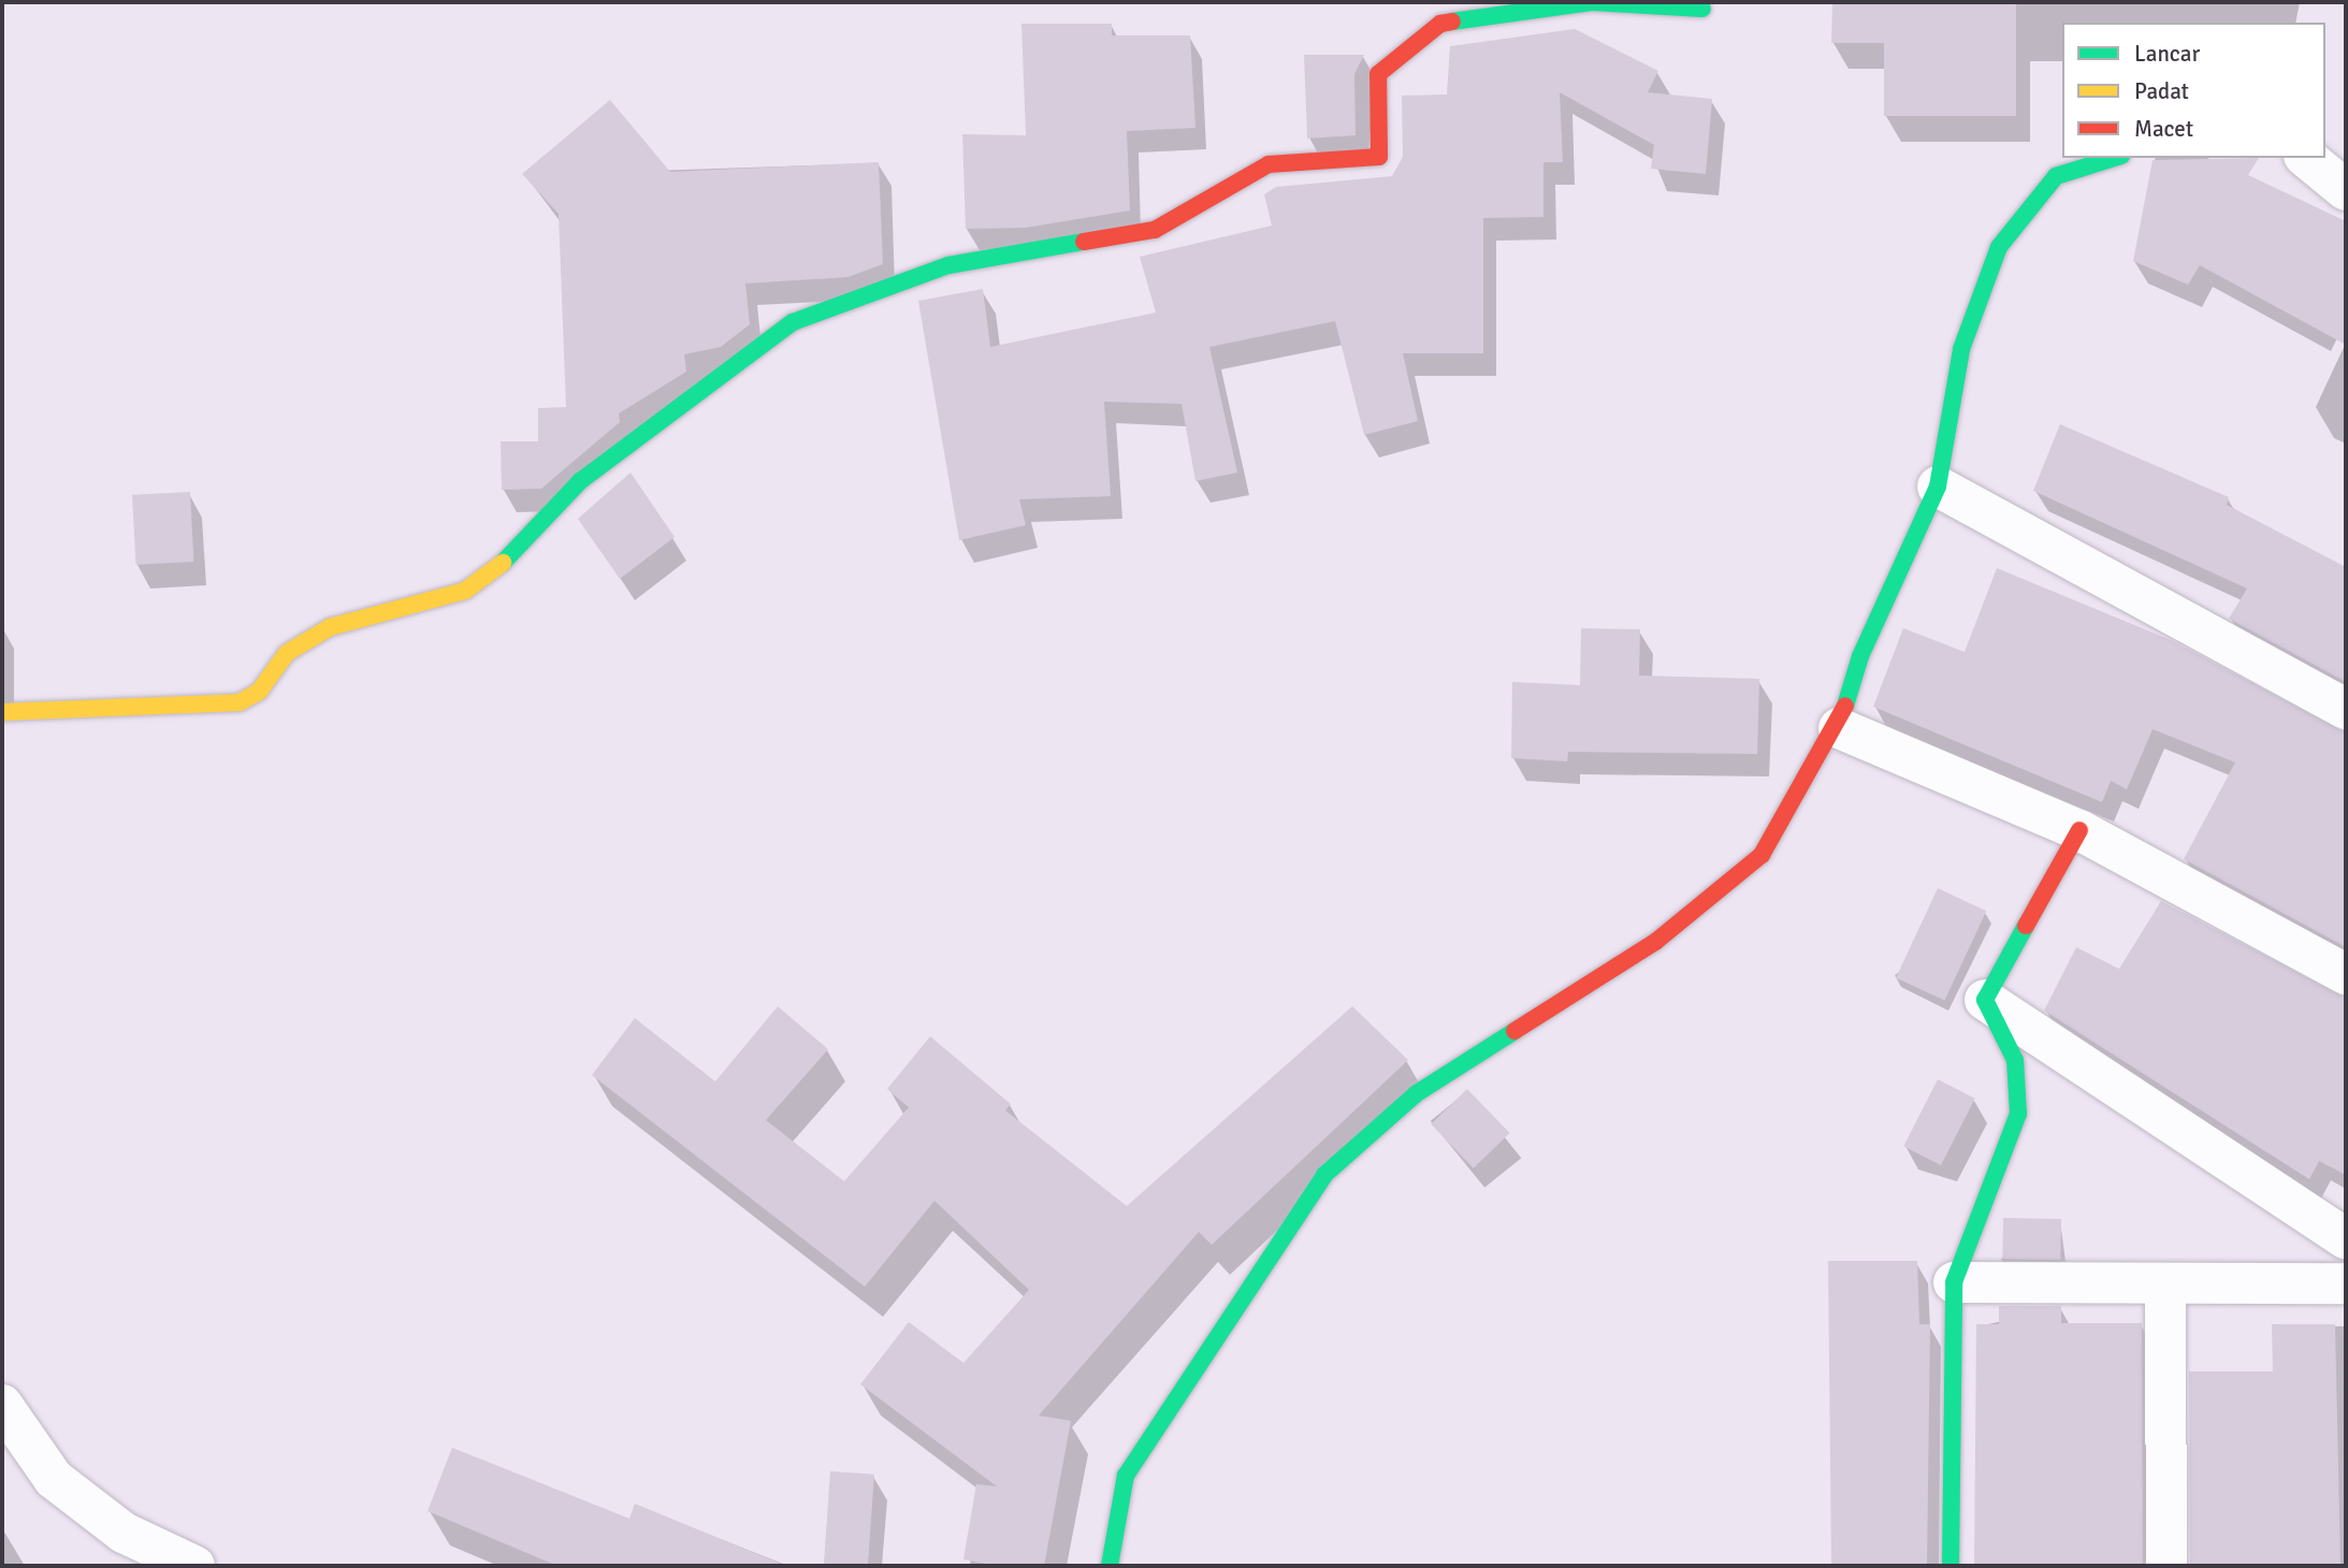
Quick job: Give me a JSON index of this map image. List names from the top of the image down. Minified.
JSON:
{"legend":["Lancar","Padat","Macet"]}
